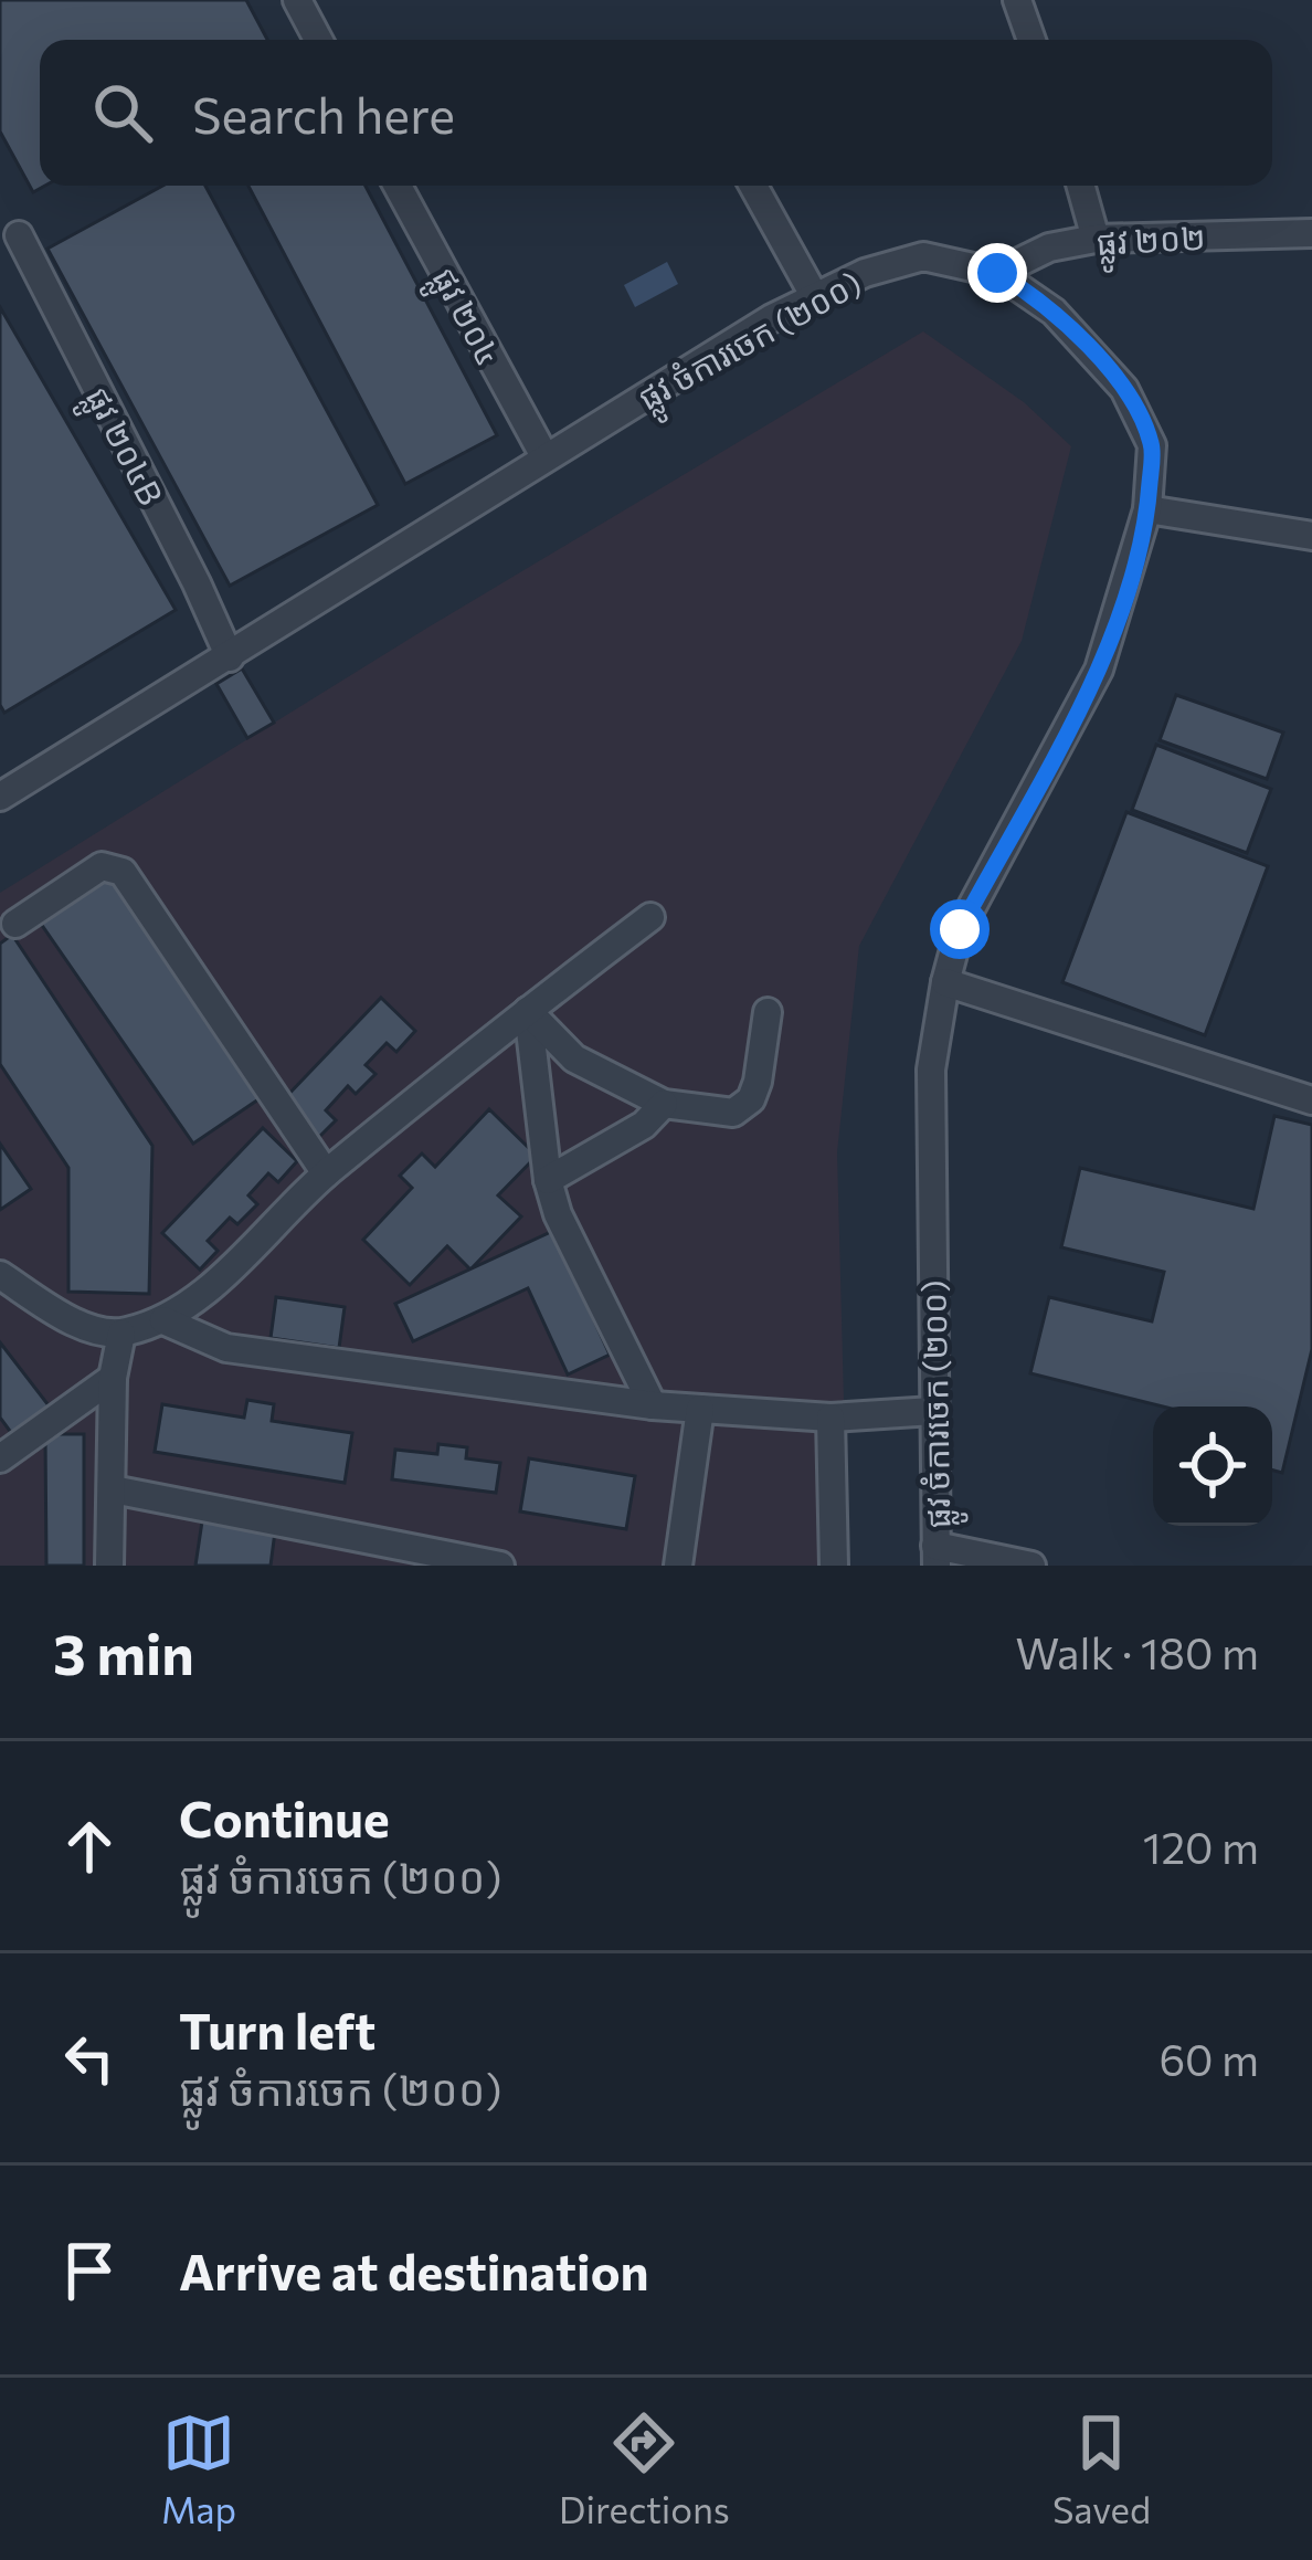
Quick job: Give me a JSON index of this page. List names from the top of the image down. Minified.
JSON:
{"streets":{"street":["ផ្លូវ ២០២","ផ្លូវ ២០៤","ផ្លូវ ចំការចេក (២០០)","ផ្លូវ ២០៤B"]},"crossings":[["ផ្លូវ ២០២","ផ្លូវ ចំការចេក (២០០)"],["ផ្លូវ ២០៤","ផ្លូវ ចំការចេក (២០០)"],["ផ្លូវ ចំការចេក (២០០)","ផ្លូវ ២០៤B"]],"page":{"search":"Search here","heading":["3 min","Walk · 180 m"],"list":[["Continue","ផ្លូវ ចំការចេក (២០០)","120 m"],["Turn left","ផ្លូវ ចំការចេក (២០០)","60 m"],"Arrive at destination"],"nav":["Map","Directions","Saved"]}}
